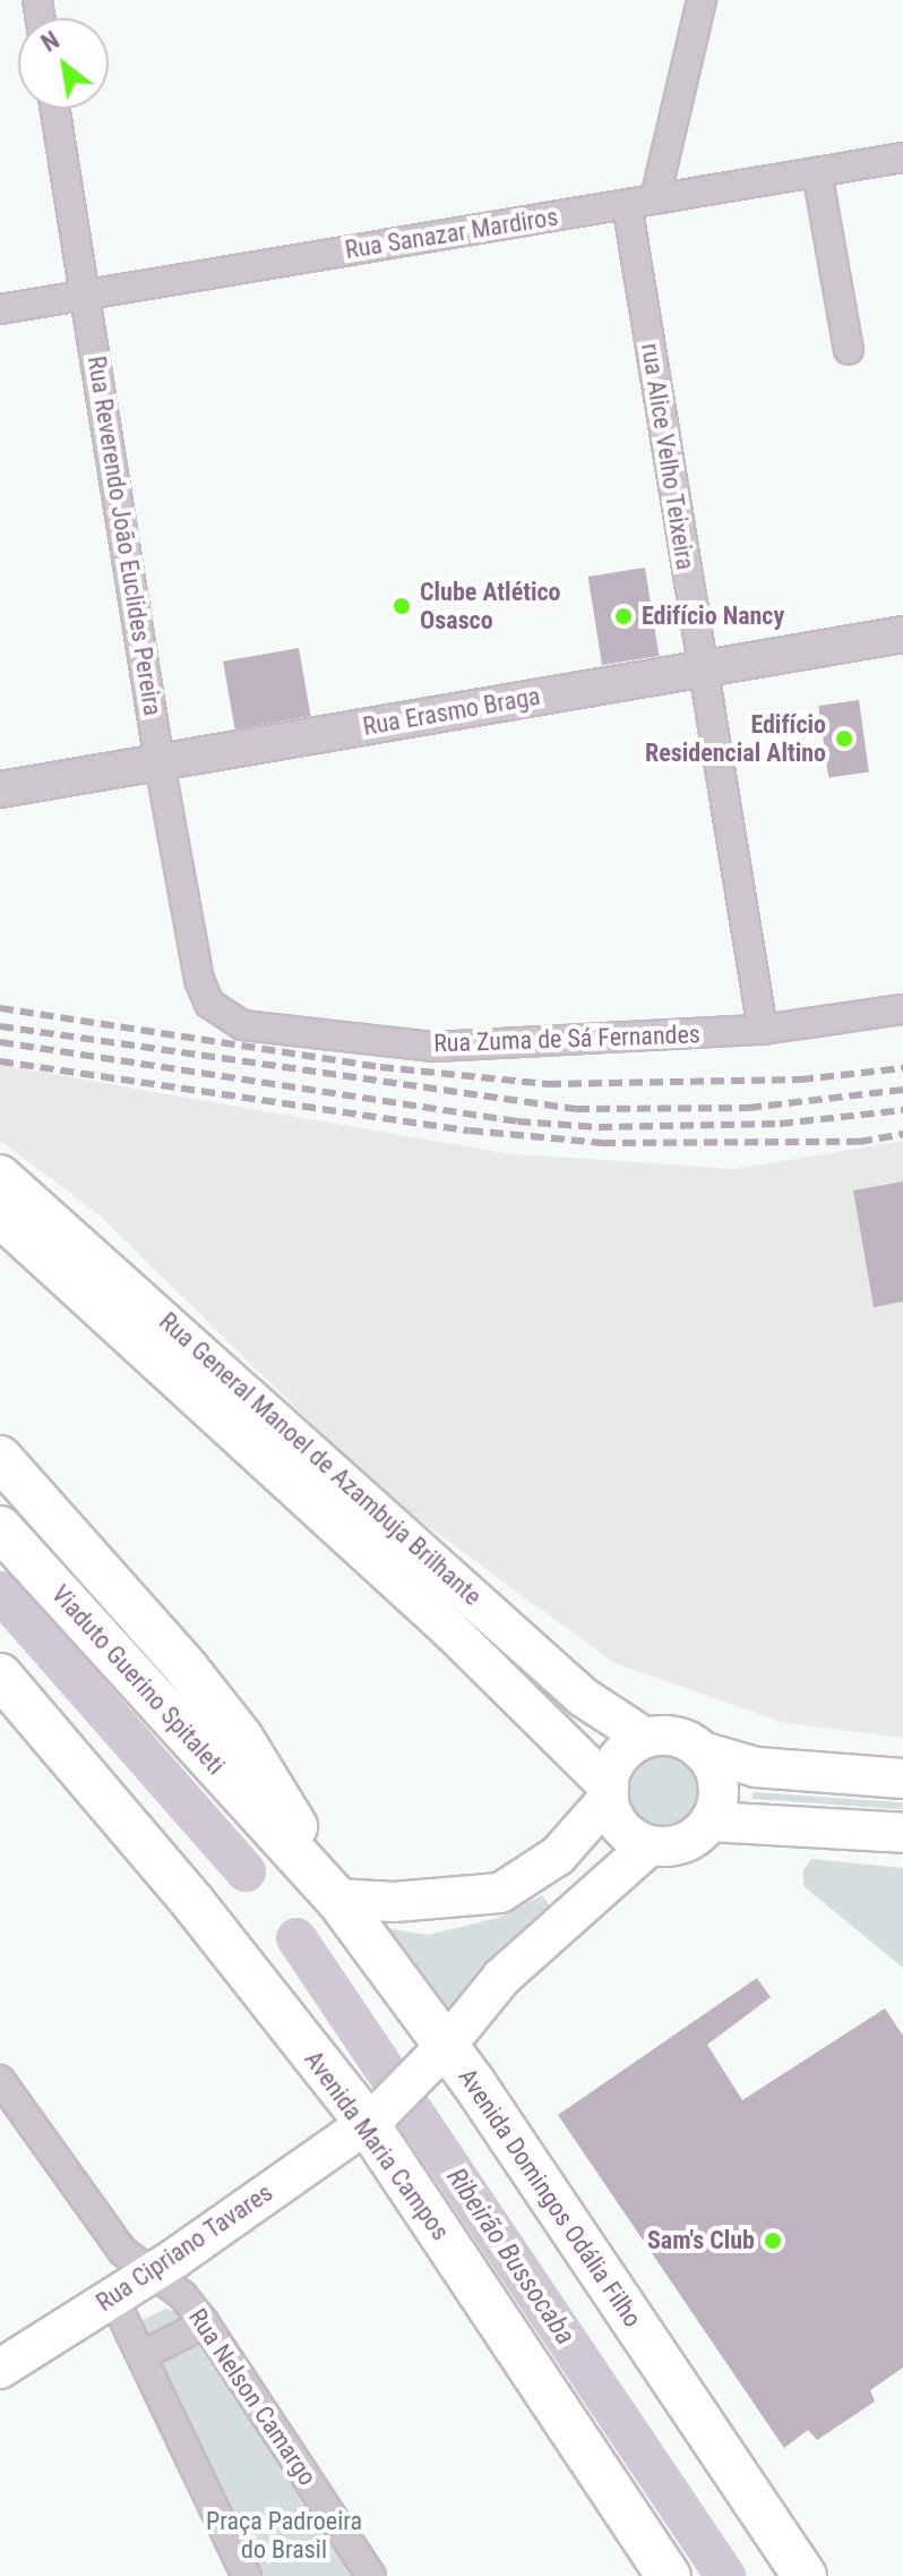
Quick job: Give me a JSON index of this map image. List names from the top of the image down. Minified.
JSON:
{"streets":{"main road":["Rua General Manoel de Azambuja Brilhante","Viaduto Guerino Spitaleti","Avenida Maria Campos","Avenida Domingos Odália Filho","Rua Cipriano Tavares"],"street":["Rua Sanazar Mardiros","rua Alice Velho Teixeira","Rua Reverendo João Euclides Pereira","Rua Erasmo Braga","Rua Zuma de Sá Fernandes","Rua Nelson Camargo"]},"crossings":[["Rua Sanazar Mardiros","rua Alice Velho Teixeira"],["Rua Sanazar Mardiros","Rua Reverendo João Euclides Pereira"],["rua Alice Velho Teixeira","Rua Erasmo Braga"],["rua Alice Velho Teixeira","Rua Zuma de Sá Fernandes"],["Rua Reverendo João Euclides Pereira","Rua Erasmo Braga"],["Rua Reverendo João Euclides Pereira","Rua Zuma de Sá Fernandes"],["Rua General Manoel de Azambuja Brilhante","Rua Cipriano Tavares"],["Viaduto Guerino Spitaleti","Avenida Domingos Odália Filho"],["Avenida Maria Campos","Rua Cipriano Tavares"],["Avenida Domingos Odália Filho","Rua Cipriano Tavares"],["Rua Cipriano Tavares","Rua Nelson Camargo"]],"water":["Ribeirão Bussocaba"],"parks":["Praça Padroeira do Brasil"],"places":["Clube Atlético Osasco","Edifício Nancy","Edifício Residencial Altino","Sam's Club"],"north":"top left"}
